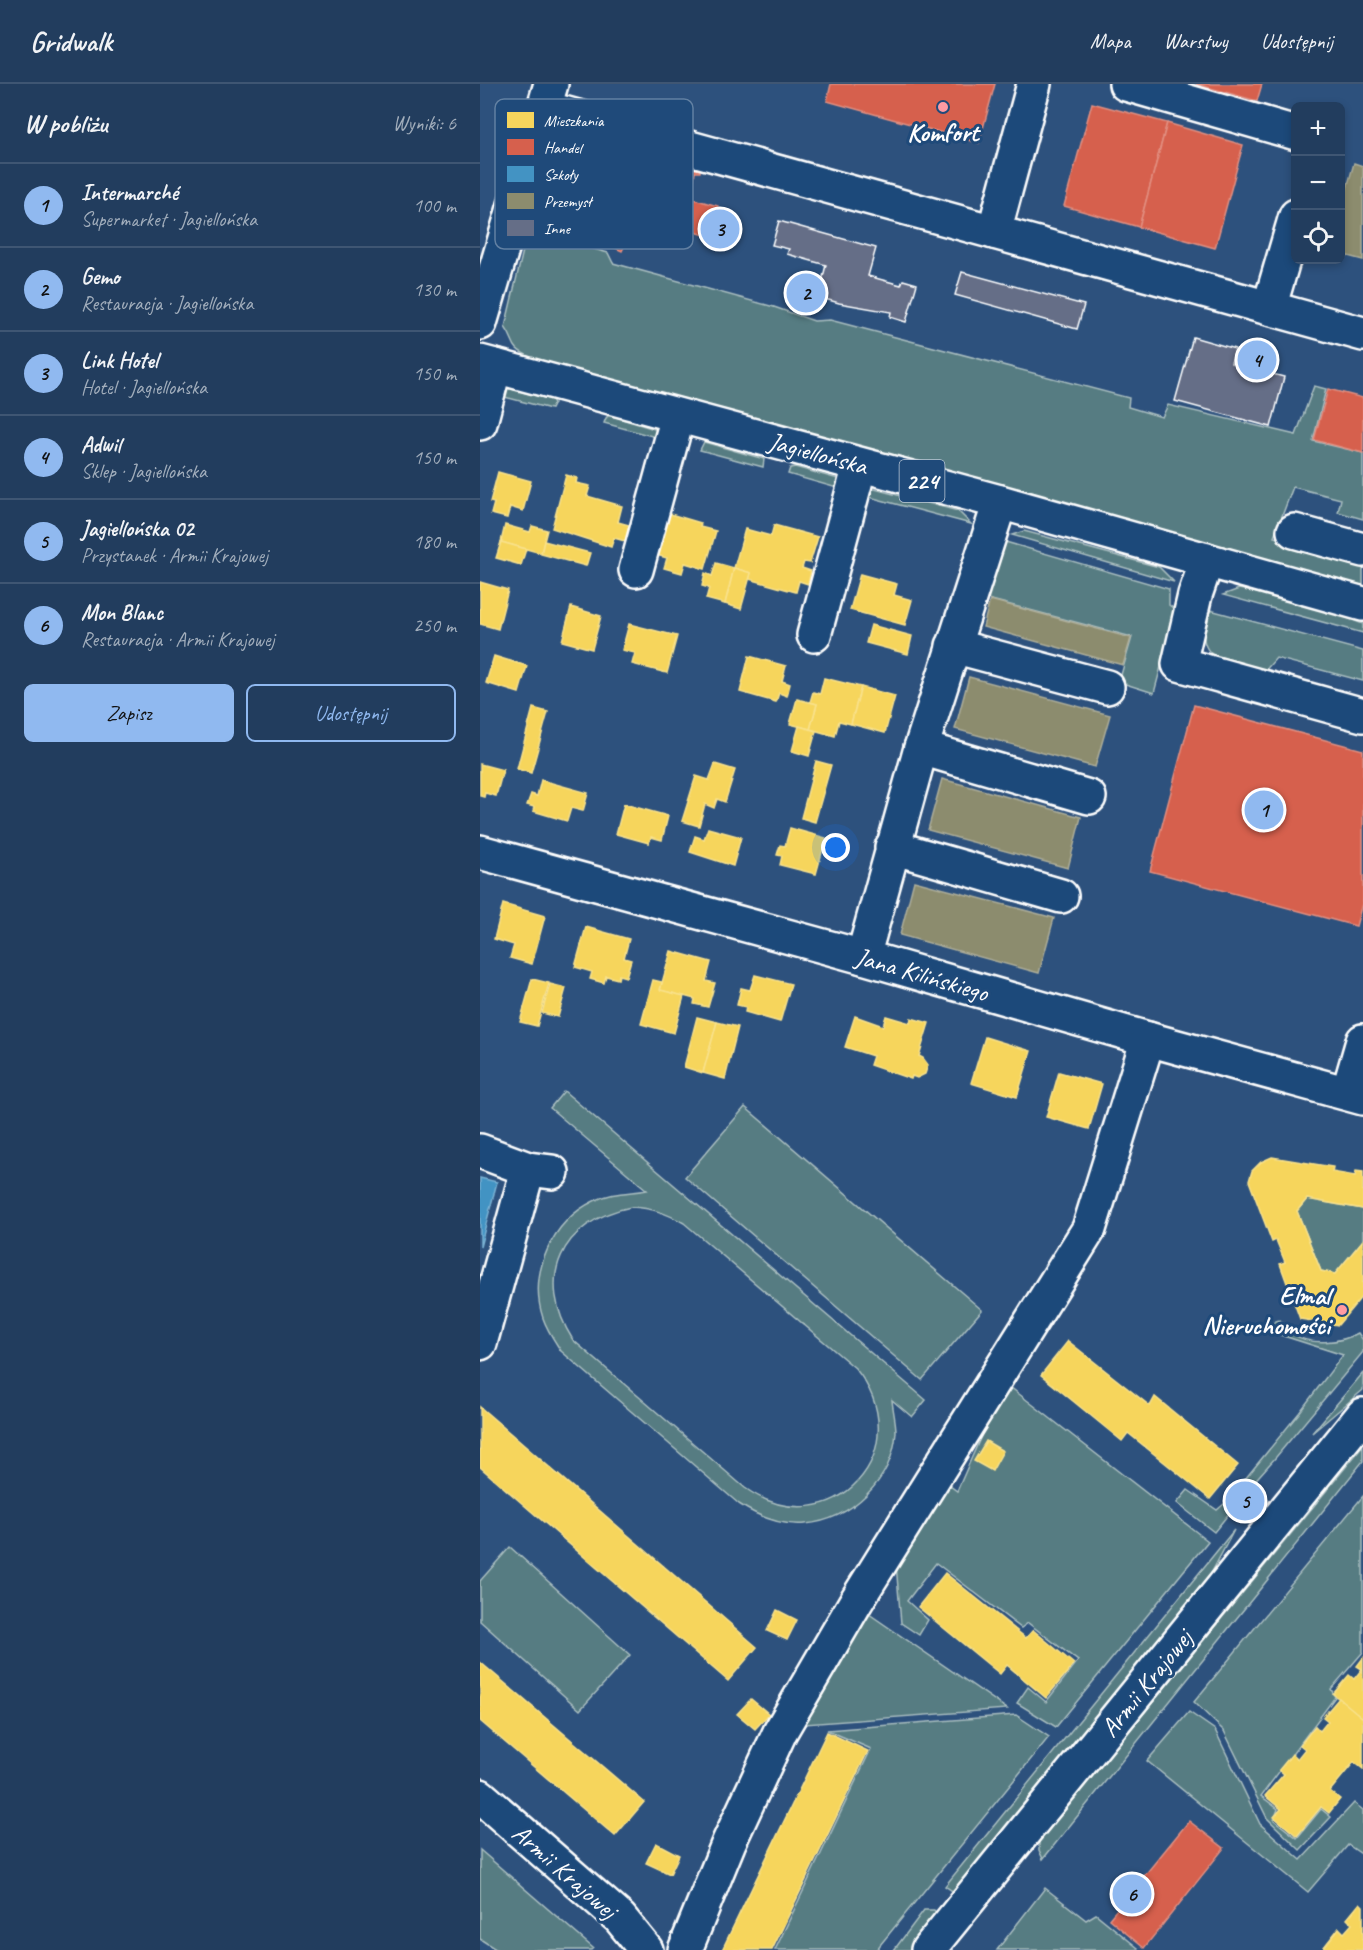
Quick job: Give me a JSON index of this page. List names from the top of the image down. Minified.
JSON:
{"streets":{"street":["Jagiellońska","224","Jana Kilińskiego","Armii Krajowej"]},"places":["Komfort","Elmal Nieruchomości"],"legend":["Mieszkania","Handel","Szkoły","Przemysł","Inne"],"page":{"header":"Gridwalk","nav":["Mapa","Warstwy","Udostępnij"],"heading":["W pobliżu","Wyniki: 6"],"map_buttons":["+","−"],"list":[{"mark":"1","name":"Intermarché","note":"Supermarket · Jagiellońska","value":"100 m"},{"mark":"2","name":"Gemo","note":"Restauracja · Jagiellońska","value":"130 m"},{"mark":"3","name":"Link Hotel","note":"Hotel · Jagiellońska","value":"150 m"},{"mark":"4","name":"Adwil","note":"Sklep · Jagiellońska","value":"150 m"},{"mark":"5","name":"Jagiellońska 02","note":"Przystanek · Armii Krajowej","value":"180 m"},{"mark":"6","name":"Mon Blanc","note":"Restauracja · Armii Krajowej","value":"250 m"}],"pins":["3","2","4","1","5","6"],"buttons":["Zapisz","Udostępnij"]}}
